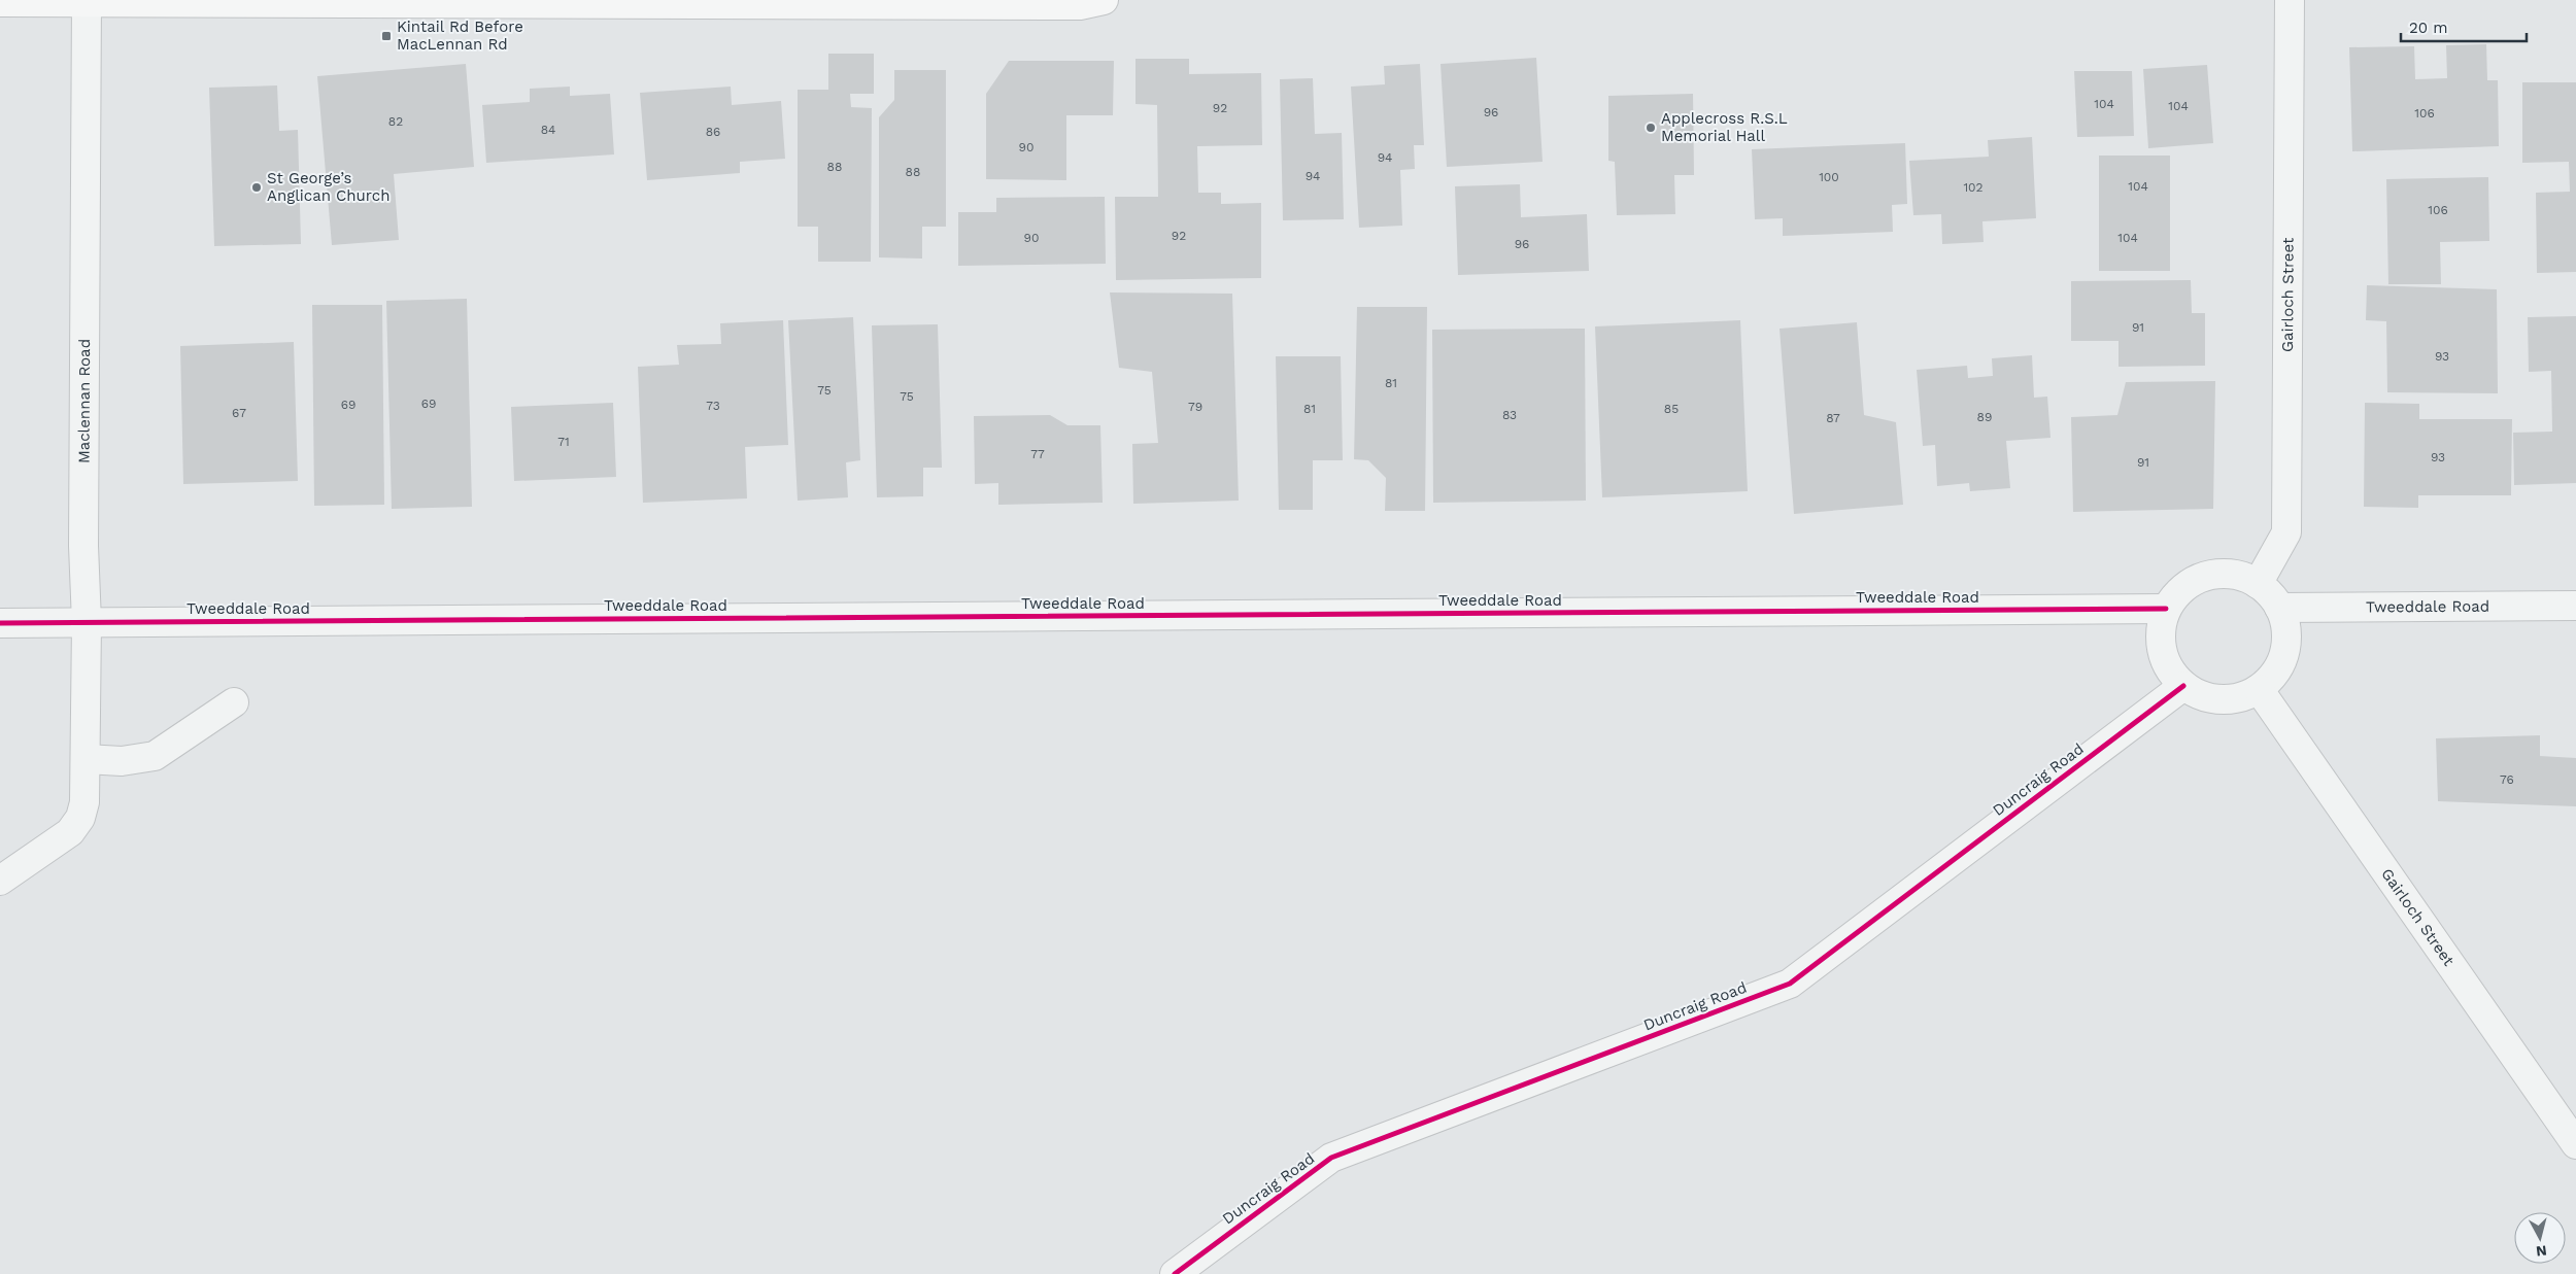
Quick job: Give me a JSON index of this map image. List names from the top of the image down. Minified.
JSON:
{"streets":{"street":["Gairloch Street","Maclennan Road","Tweeddale Road","Duncraig Road"]},"crossings":[["Gairloch Street","Tweeddale Road"],["Gairloch Street","Duncraig Road"],["Maclennan Road","Tweeddale Road"],["Tweeddale Road","Duncraig Road"]],"places":{"transit":["Kintail Rd Before MacLennan Rd"],"other":["Applecross R.S.L Memorial Hall","St George’s Anglican Church"]},"house_numbers":["104","104","92","96","106","82","84","86","90","94","88","88","94","100","104","102","106","92","90","104","96","91","93","81","75","75","69","69","73","79","81","85","67","83","89","87","71","77","93","91","76"],"scale_bar":"20 m","north":"bottom"}
